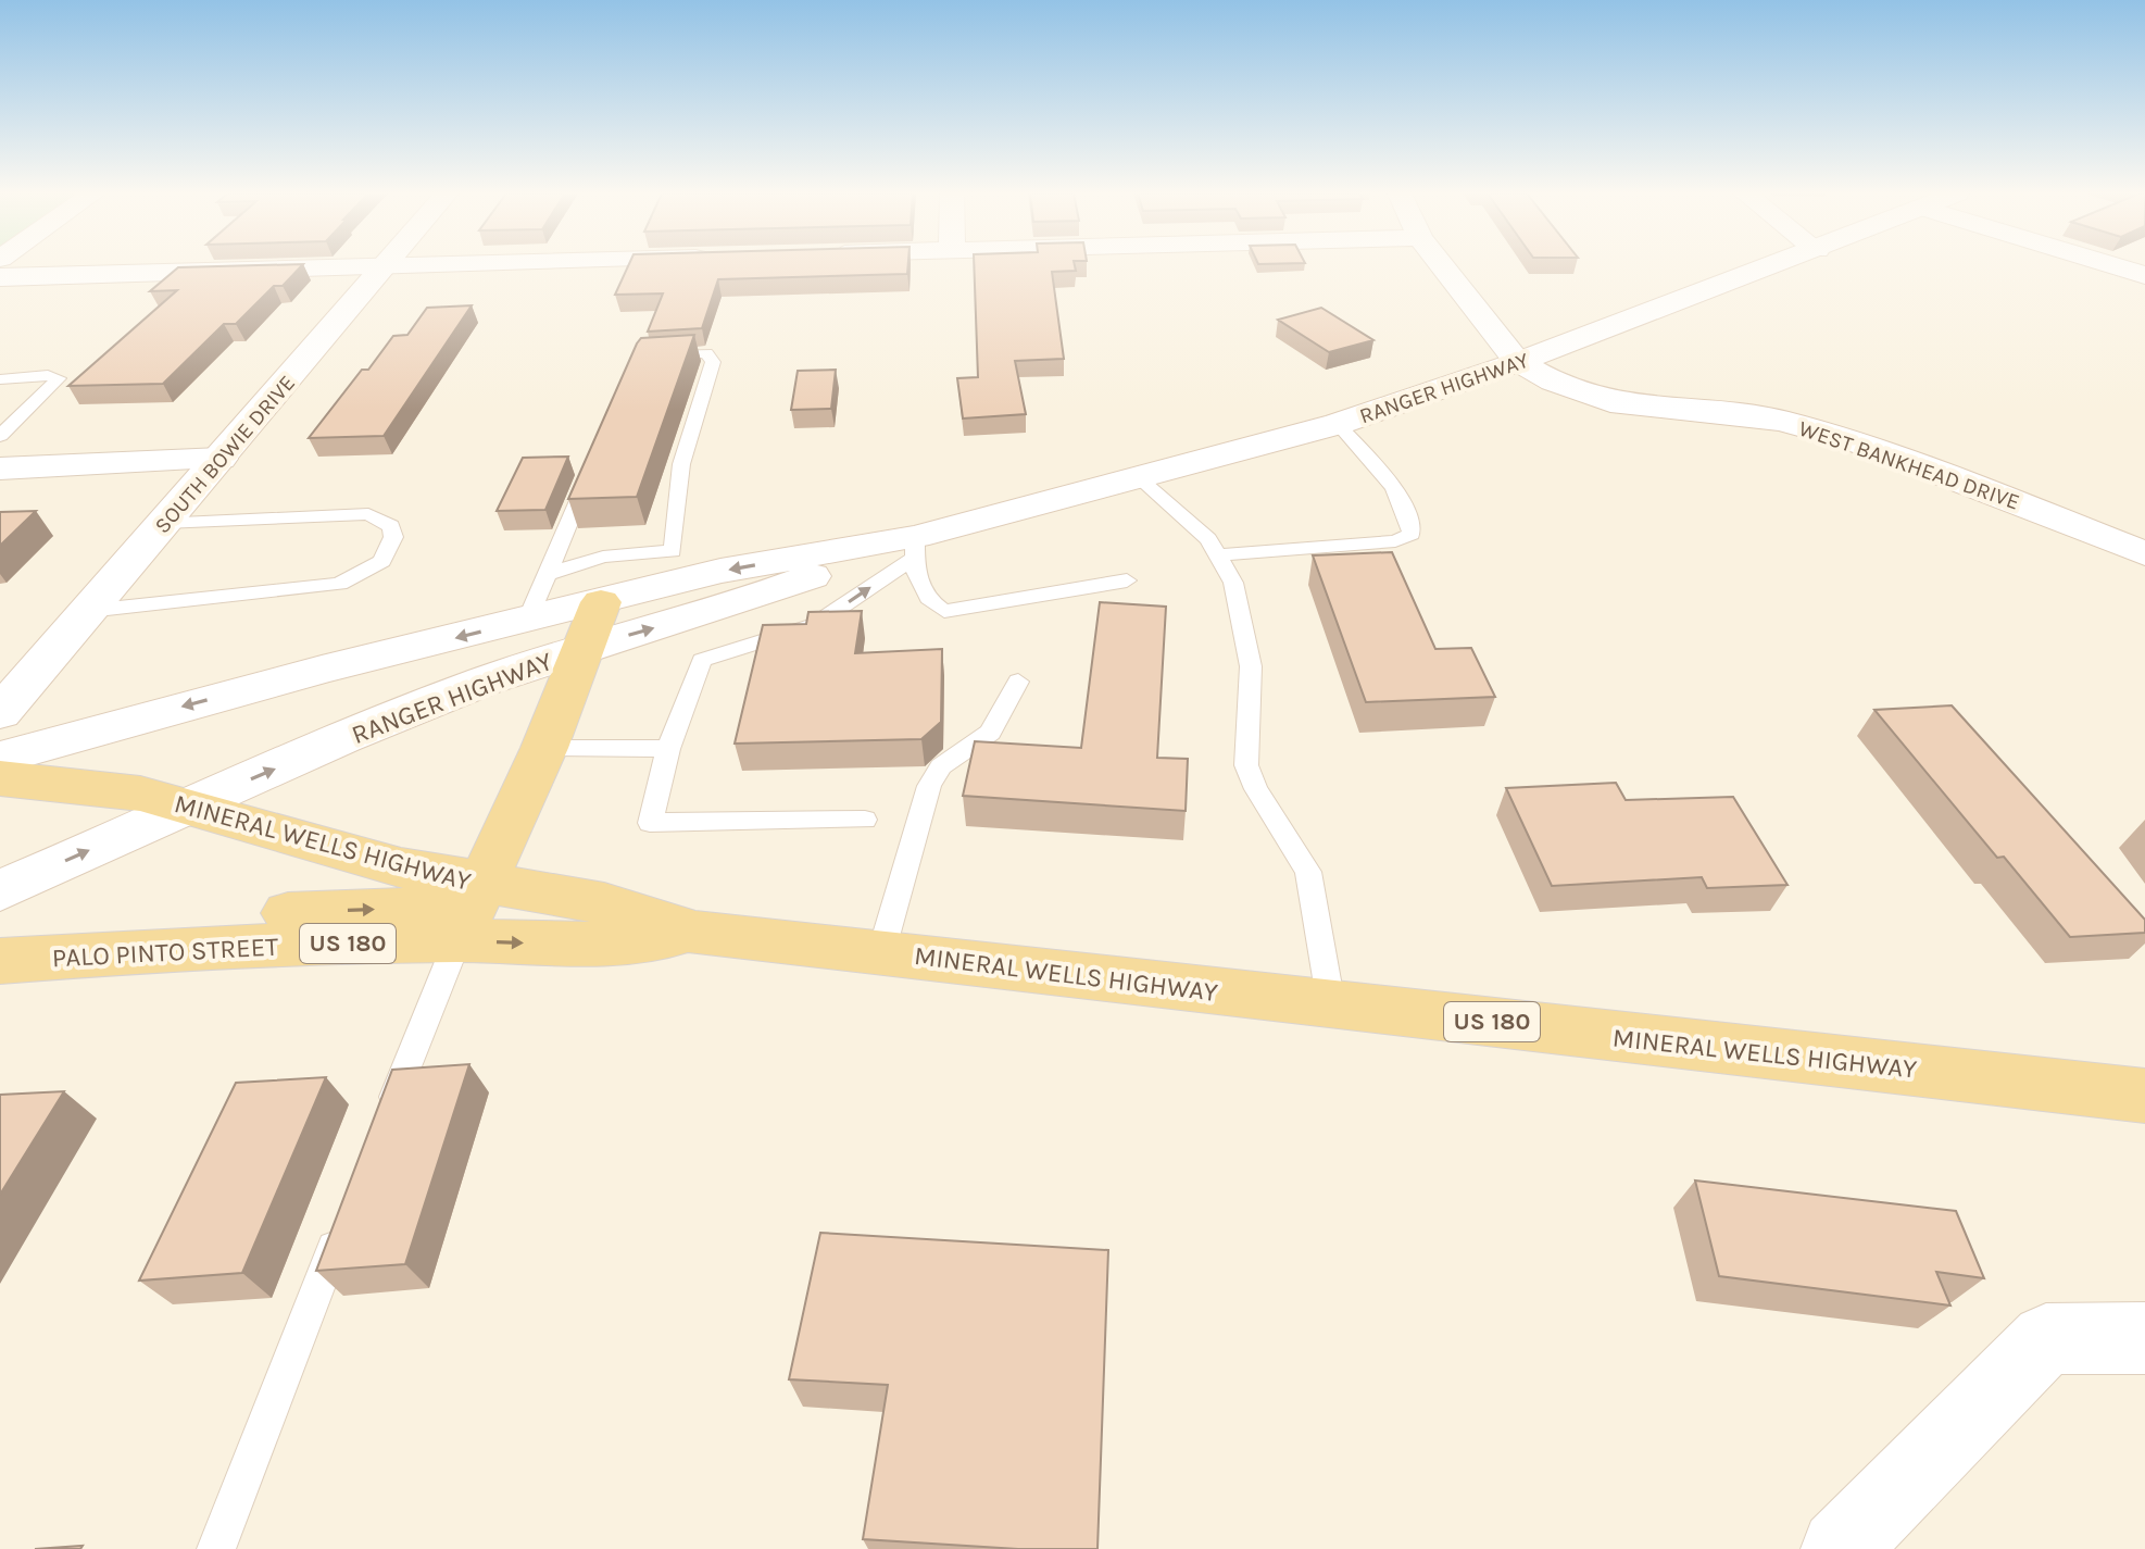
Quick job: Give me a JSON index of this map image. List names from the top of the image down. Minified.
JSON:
{"streets":{"main road":["MINERAL WELLS HIGHWAY","US 180","PALO PINTO STREET"],"street":["RANGER HIGHWAY","SOUTH BOWIE DRIVE","WEST BANKHEAD DRIVE"]},"crossings":[["RANGER HIGHWAY","WEST BANKHEAD DRIVE"],["RANGER HIGHWAY","MINERAL WELLS HIGHWAY"],["MINERAL WELLS HIGHWAY","PALO PINTO STREET"]]}
